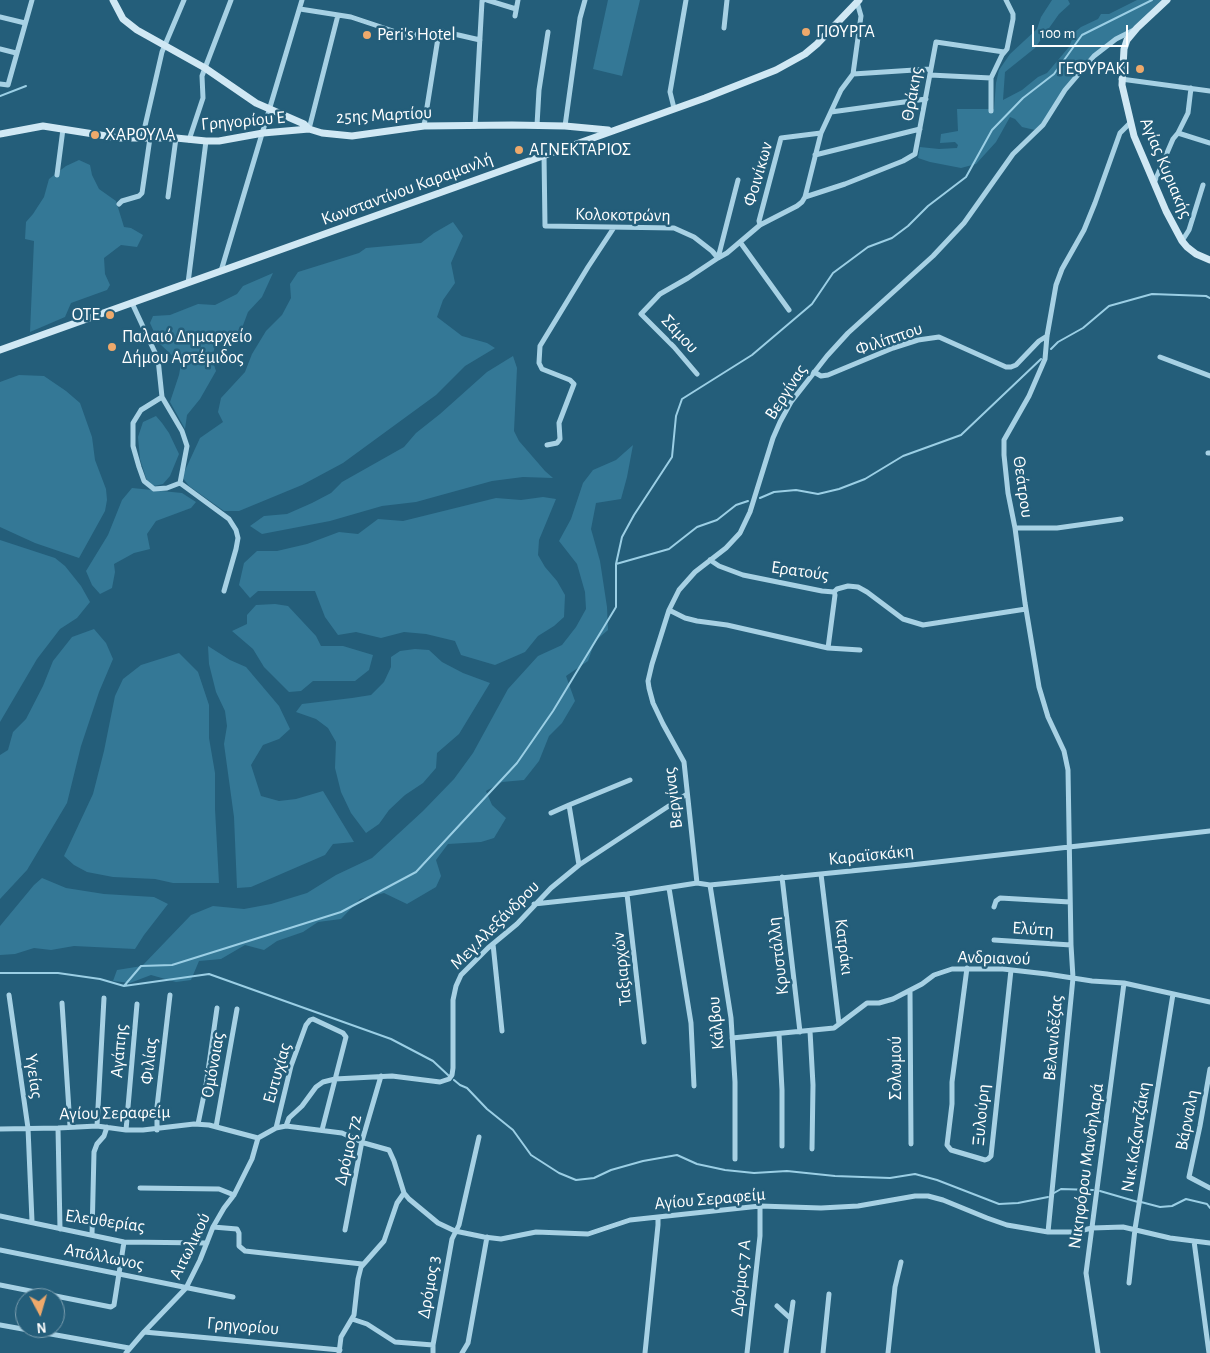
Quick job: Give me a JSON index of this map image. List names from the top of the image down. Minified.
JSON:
{"streets":{"street":["Θράκης","25ης Μαρτίου","Γρηγορίου Ε","Αγίας Κυριακής","Φοινίκων","Κωνσταντίνου Καραμανλή","Κολοκοτρώνη","Σάμου","Φιλίππου","Βεργίνας","Θεάτρου","Ερατούς","Καραϊσκάκη","Μεγ.Αλεξάνδρου","Ελύτη","Κατράκι","Κρυστάλλη","Ανδριανού","Ταξιαρχών","Κάλβου","Βελανιδέζας","Αγάπης","Φιλίας","Ομόνοιας","Σολωμού","Ευτυχίας","Υγείας","Αγίου Σεραφείμ","Ξυλούρη","Βάρναλη","Νικ.Καζαντζάκη","Δρόμος 72","Νικηφόρου Μανδηλαρά","Ελευθερίας","Αιτωλικού","Απόλλωνος","Δρόμος 7 Α","Δρόμος 3","Γρηγορίου"]},"crossings":[["25ης Μαρτίου","Γρηγορίου Ε"],["25ης Μαρτίου","Κωνσταντίνου Καραμανλή"],["Αγίας Κυριακής","Βεργίνας"],["Αγίας Κυριακής","Θεάτρου"],["Κωνσταντίνου Καραμανλή","Κολοκοτρώνη"],["Κολοκοτρώνη","Σάμου"],["Φιλίππου","Βεργίνας"],["Φιλίππου","Θεάτρου"],["Βεργίνας","Ερατούς"],["Βεργίνας","Καραϊσκάκη"],["Βεργίνας","Μεγ.Αλεξάνδρου"],["Θεάτρου","Ερατούς"],["Θεάτρου","Καραϊσκάκη"],["Θεάτρου","Βελανιδέζας"],["Καραϊσκάκη","Μεγ.Αλεξάνδρου"],["Καραϊσκάκη","Κατράκι"],["Καραϊσκάκη","Κρυστάλλη"],["Καραϊσκάκη","Ταξιαρχών"],["Καραϊσκάκη","Κάλβου"],["Καραϊσκάκη","Βελανιδέζας"],["Μεγ.Αλεξάνδρου","Ευτυχίας"],["Μεγ.Αλεξάνδρου","Δρόμος 72"],["Ελύτη","Βελανιδέζας"],["Κατράκι","Ανδριανού"],["Κρυστάλλη","Ανδριανού"],["Ανδριανού","Κάλβου"],["Ανδριανού","Βελανιδέζας"],["Ανδριανού","Σολωμού"],["Ανδριανού","Ξυλούρη"],["Ανδριανού","Νικ.Καζαντζάκη"],["Ανδριανού","Νικηφόρου Μανδηλαρά"],["Βελανιδέζας","Αγίου Σεραφείμ"],["Αγάπης","Αγίου Σεραφείμ"],["Φιλίας","Αγίου Σεραφείμ"],["Ομόνοιας","Αγίου Σεραφείμ"],["Υγείας","Αγίου Σεραφείμ"],["Υγείας","Ελευθερίας"],["Αγίου Σεραφείμ","Νικ.Καζαντζάκη"],["Αγίου Σεραφείμ","Νικηφόρου Μανδηλαρά"],["Αγίου Σεραφείμ","Αιτωλικού"],["Αγίου Σεραφείμ","Δρόμος 7 Α"],["Αγίου Σεραφείμ","Δρόμος 3"],["Ελευθερίας","Αιτωλικού"],["Αιτωλικού","Απόλλωνος"],["Αιτωλικού","Γρηγορίου"]],"places":["ΓΙΟΥΡΓΑ","Peri's Hotel","ΓΕΦΥΡΑΚΙ","ΧΑΡΟΥΛΑ","ΑΓ.ΝΕΚΤΑΡΙΟΣ","ΟΤΕ","Παλαιό Δημαρχείο Δήμου Αρτέμιδος"],"scale_bar":"100 m","north":"bottom"}
